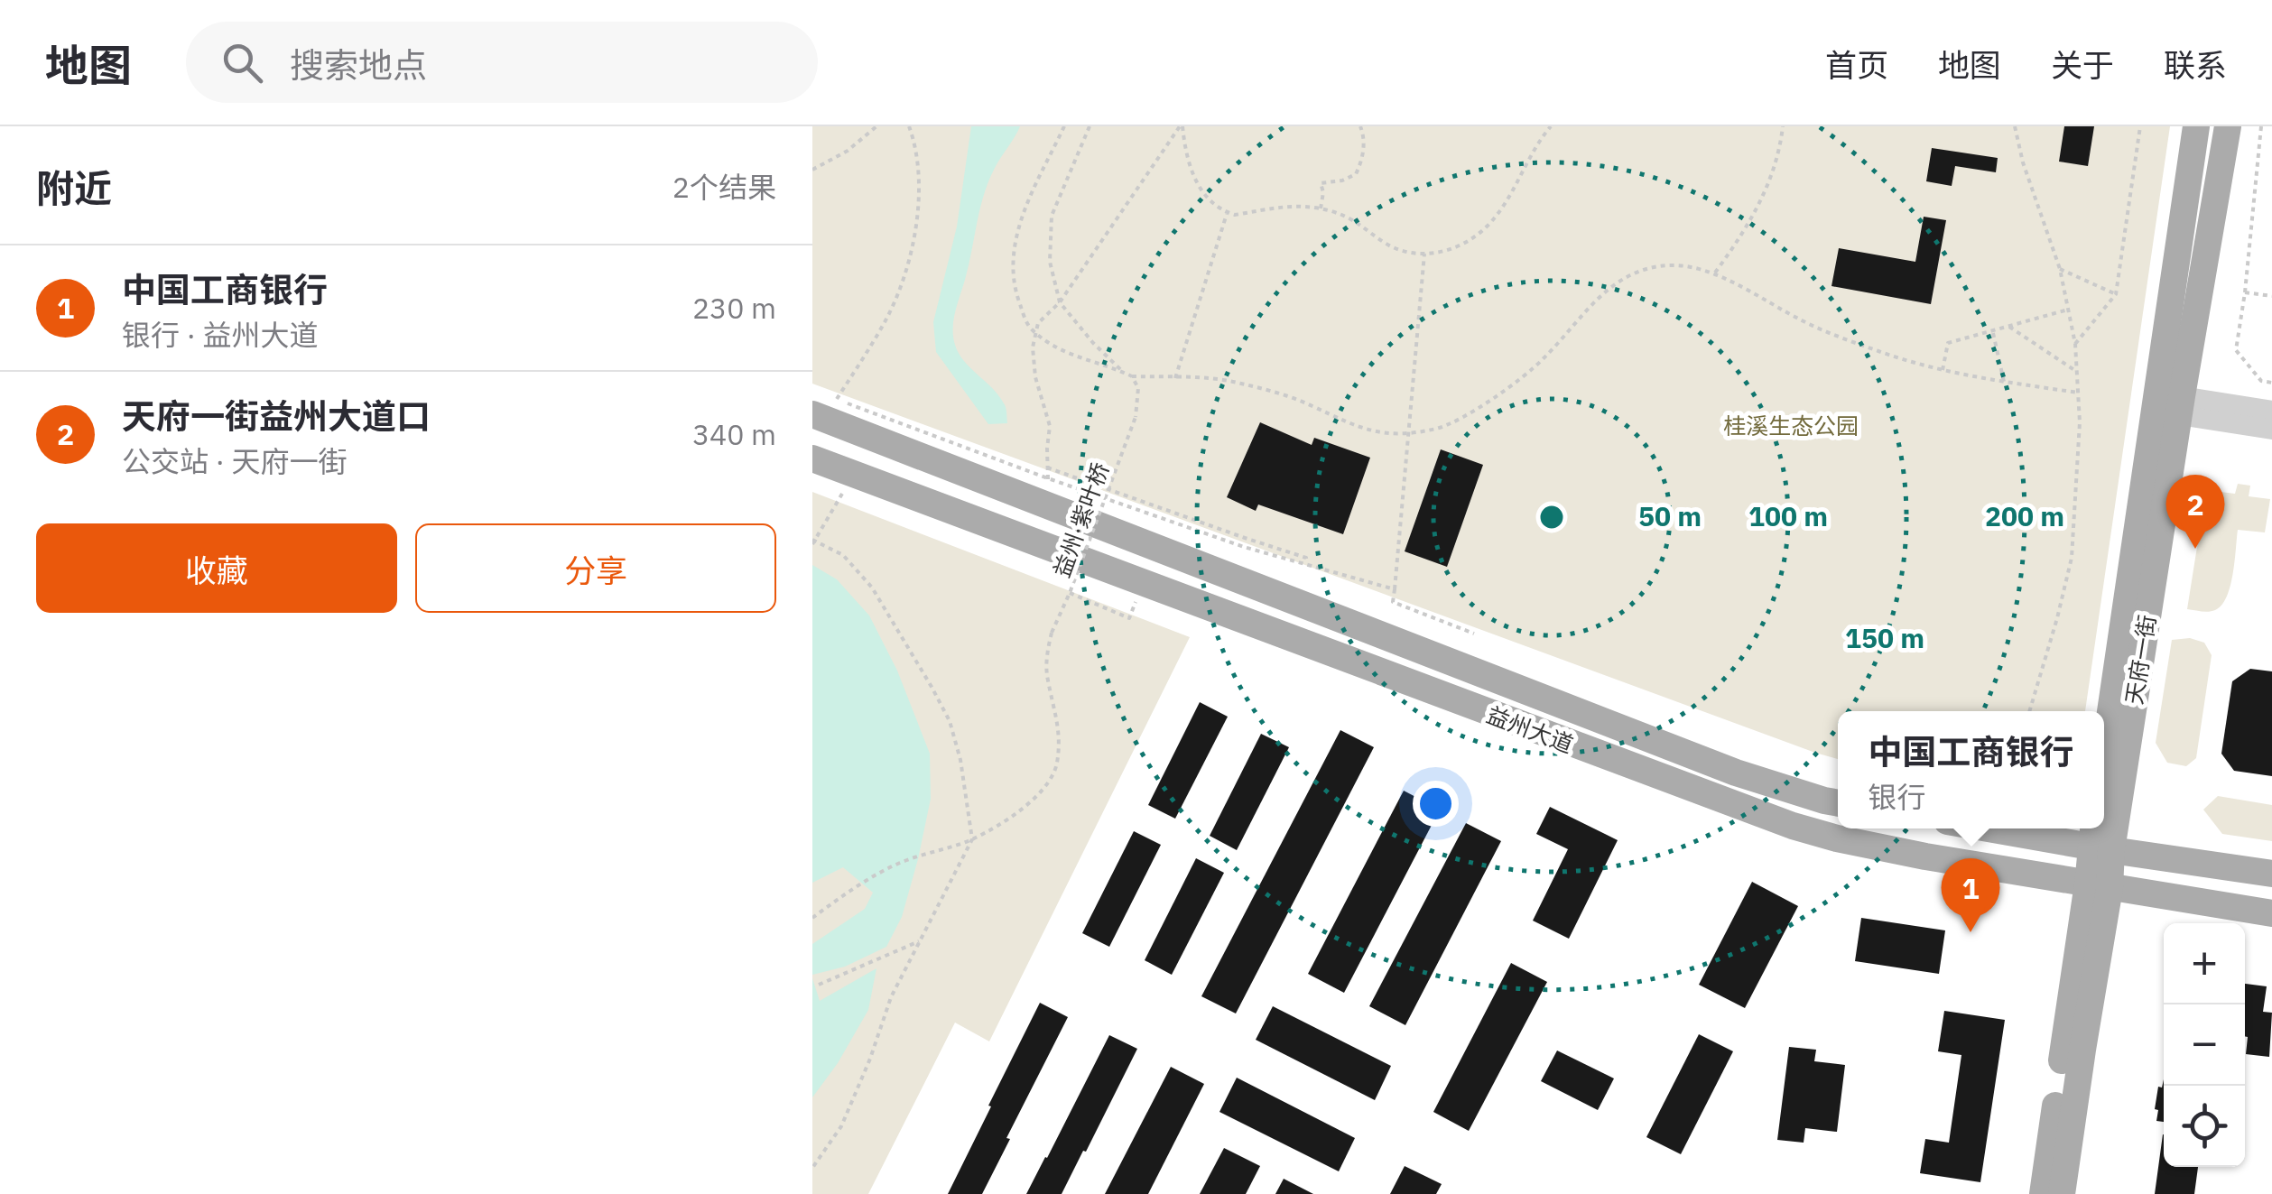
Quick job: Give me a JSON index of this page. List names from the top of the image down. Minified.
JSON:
{"streets":{"main road":["天府一街","益州大道"],"path":["益州·紫叶桥"]},"crossings":[["天府一街","益州大道"]],"parks":["桂溪生态公园"],"page":{"header":"地图","search":"搜索地点","nav":["首页","地图","关于","联系"],"heading":["附近","2个结果"],"list":[{"mark":"1","name":"中国工商银行","note":"银行 · 益州大道","value":"230 m"},{"mark":"2","name":"天府一街益州大道口","note":"公交站 · 天府一街","value":"340 m"}],"pins":["2","1"],"buttons":["收藏","分享"],"popup":["中国工商银行","银行"],"map_buttons":["+","−"]},"rings":["50 m","100 m","200 m","150 m"]}
